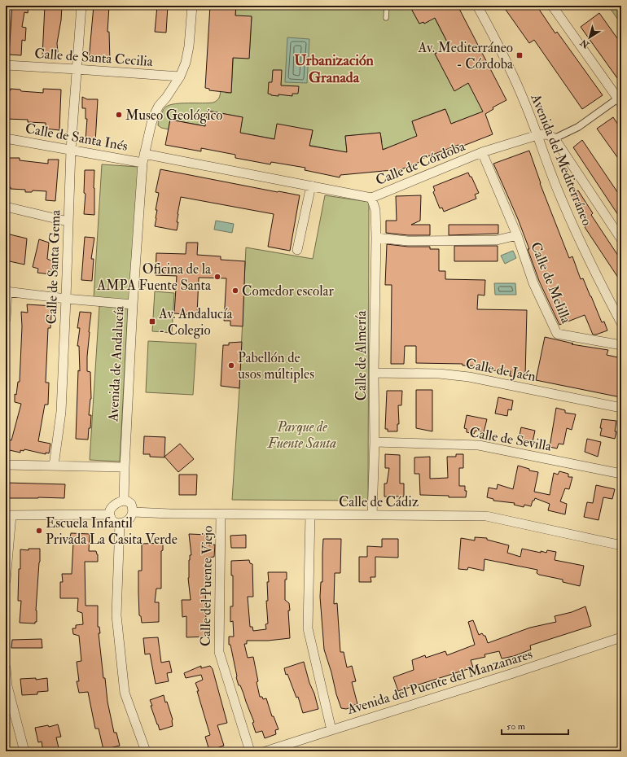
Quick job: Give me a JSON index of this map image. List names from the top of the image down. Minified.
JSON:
{"streets":{"street":["Calle de Santa Cecilia","Calle de Santa Inés","Avenida del Mediterráneo","Calle de Córdoba","Calle de Santa Gema","Calle de Melilla","Calle de Almería","Avenida de Andalucía","Calle de Jaén","Calle de Sevilla","Calle de Cádiz","Calle del Puente Viejo","Avenida del Puente del Manzanares"]},"crossings":[["Calle de Santa Cecilia","Calle de Santa Gema"],["Calle de Santa Cecilia","Avenida de Andalucía"],["Calle de Santa Inés","Calle de Córdoba"],["Calle de Santa Inés","Calle de Santa Gema"],["Calle de Santa Inés","Avenida de Andalucía"],["Avenida del Mediterráneo","Calle de Córdoba"],["Calle de Córdoba","Calle de Melilla"],["Calle de Córdoba","Calle de Almería"],["Calle de Córdoba","Avenida de Andalucía"],["Calle de Melilla","Calle de Almería"],["Calle de Almería","Calle de Jaén"],["Calle de Almería","Calle de Sevilla"],["Calle de Almería","Calle de Cádiz"],["Avenida de Andalucía","Calle de Cádiz"],["Calle de Cádiz","Calle del Puente Viejo"]],"districts":["Urbanización Granada"],"parks":["Parque de Fuente Santa"],"places":{"transit":["Av. Mediterráneo - Córdoba","Av. Andalucía - Colegio"],"other":["Museo Geológico","Oficina de la AMPA Fuente Santa","Comedor escolar","Pabellón de usos múltiples","Escuela Infantil Privada La Casita Verde"]},"scale_bar":"50 m","north":"bottom left"}
